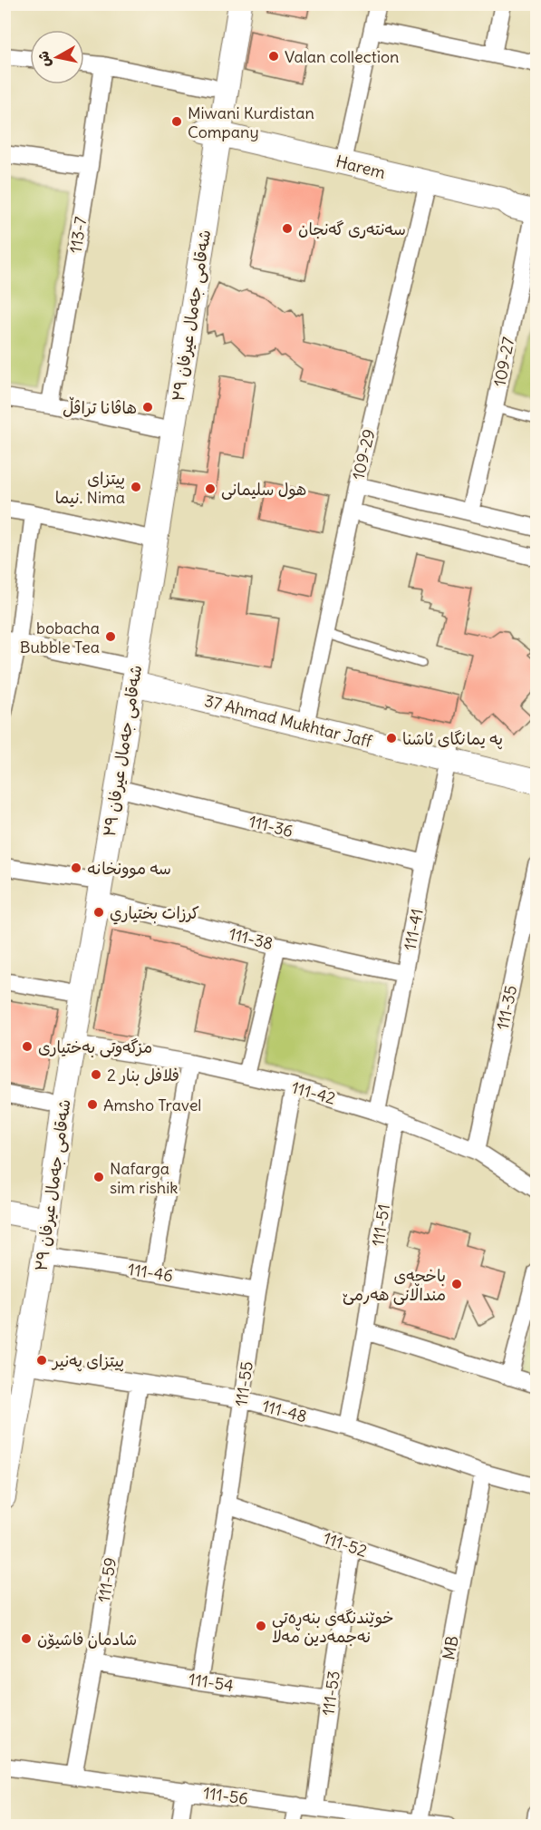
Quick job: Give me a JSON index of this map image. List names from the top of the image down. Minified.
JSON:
{"streets":{"main road":["Harem","شەقامی جەمال عیرفان ٣٩","37 Ahmad Mukhtar Jaff"],"street":["113-7","109-27","109-29","111-36","111-41","111-38","111-35","111-42","111-51","111-46","111-55","111-48","111-52","111-59","MB","111-54","111-53","111-56"]},"crossings":[["Harem","شەقامی جەمال عیرفان ٣٩"],["Harem","109-27"],["Harem","109-29"],["شەقامی جەمال عیرفان ٣٩","37 Ahmad Mukhtar Jaff"],["شەقامی جەمال عیرفان ٣٩","111-36"],["شەقامی جەمال عیرفان ٣٩","111-38"],["شەقامی جەمال عیرفان ٣٩","111-42"],["شەقامی جەمال عیرفان ٣٩","111-46"],["شەقامی جەمال عیرفان ٣٩","111-48"],["109-29","37 Ahmad Mukhtar Jaff"],["37 Ahmad Mukhtar Jaff","111-41"],["111-36","111-41"],["111-41","111-38"],["111-41","111-42"],["111-35","111-42"],["111-42","111-51"],["111-42","111-55"],["111-51","111-48"],["111-46","111-55"],["111-55","111-48"],["111-55","111-52"],["111-55","111-54"],["111-48","111-59"],["111-48","MB"],["111-52","MB"],["111-52","111-53"],["111-59","111-54"],["111-59","111-56"],["MB","111-56"],["111-54","111-53"],["111-53","111-56"]],"places":["Valan collection","Miwani Kurdistan Company","سەنتەری گەنجان","هاڤانا تراڤڵ","پیتزای نیما. Nima","هول سليمانى","bobacha Bubble Tea","په یمانگای ئاشنا","سه موونخانه","كرزات بختياري","مزگەوتی بەختیاری","فلافل بنار 2","Amsho Travel","Nafarga sim rishik","باخچەی منداڵانی هەرمێ","پیتزای پەنیر","خوێندنگەی بنەڕەتی نەجمەدین مەلا","شادمان فاشیۆن"],"north":"left"}
